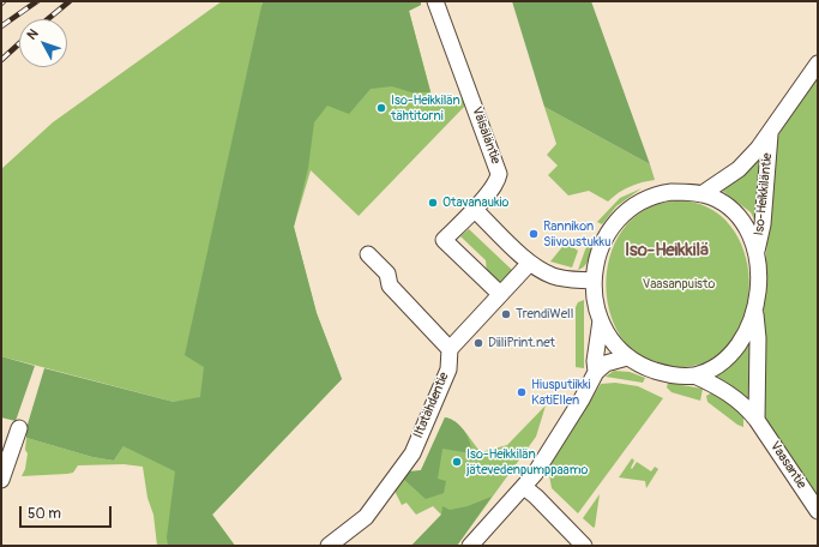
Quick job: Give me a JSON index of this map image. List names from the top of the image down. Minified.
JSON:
{"streets":{"street":["Väisäläntie","Iso-Heikkiläntie","Iltatähdentie","Vaasantie"]},"districts":["Iso-Heikkilä"],"parks":["Vaasanpuisto"],"places":["Iso-Heikkilän tähtitorni","Otavanaukio","Rannikon Siivoustukku","TrendiWell","DiiliPrint.net","Hiusputiikki KatiEllen","Iso-Heikkilän jätevedenpumppaamo"],"scale_bar":"50 m","north":"top left"}
